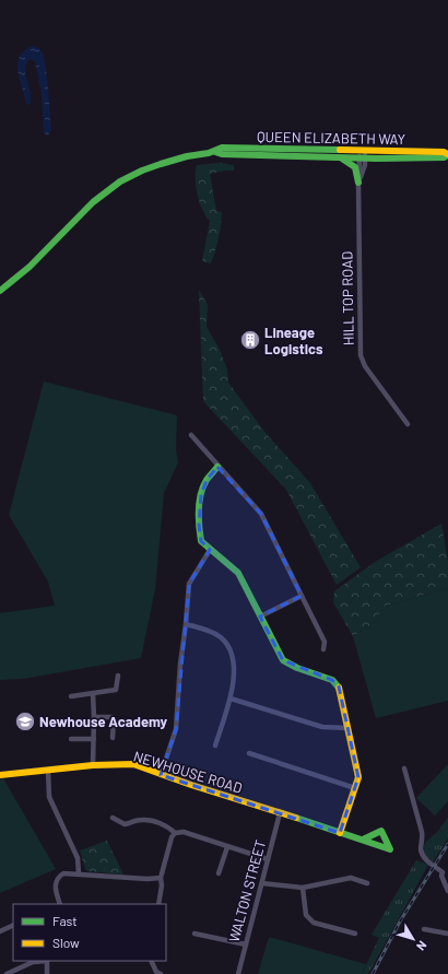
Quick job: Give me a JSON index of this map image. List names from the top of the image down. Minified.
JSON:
{"streets":{"street":["QUEEN ELIZABETH WAY","HILL TOP ROAD","NEWHOUSE ROAD","WALTON STREET"]},"crossings":[["QUEEN ELIZABETH WAY","HILL TOP ROAD"],["NEWHOUSE ROAD","WALTON STREET"]],"places":{"building":["Lineage Logistics"],"school or university":["Newhouse Academy"]},"legend":["Fast","Slow"],"north":"bottom right"}
